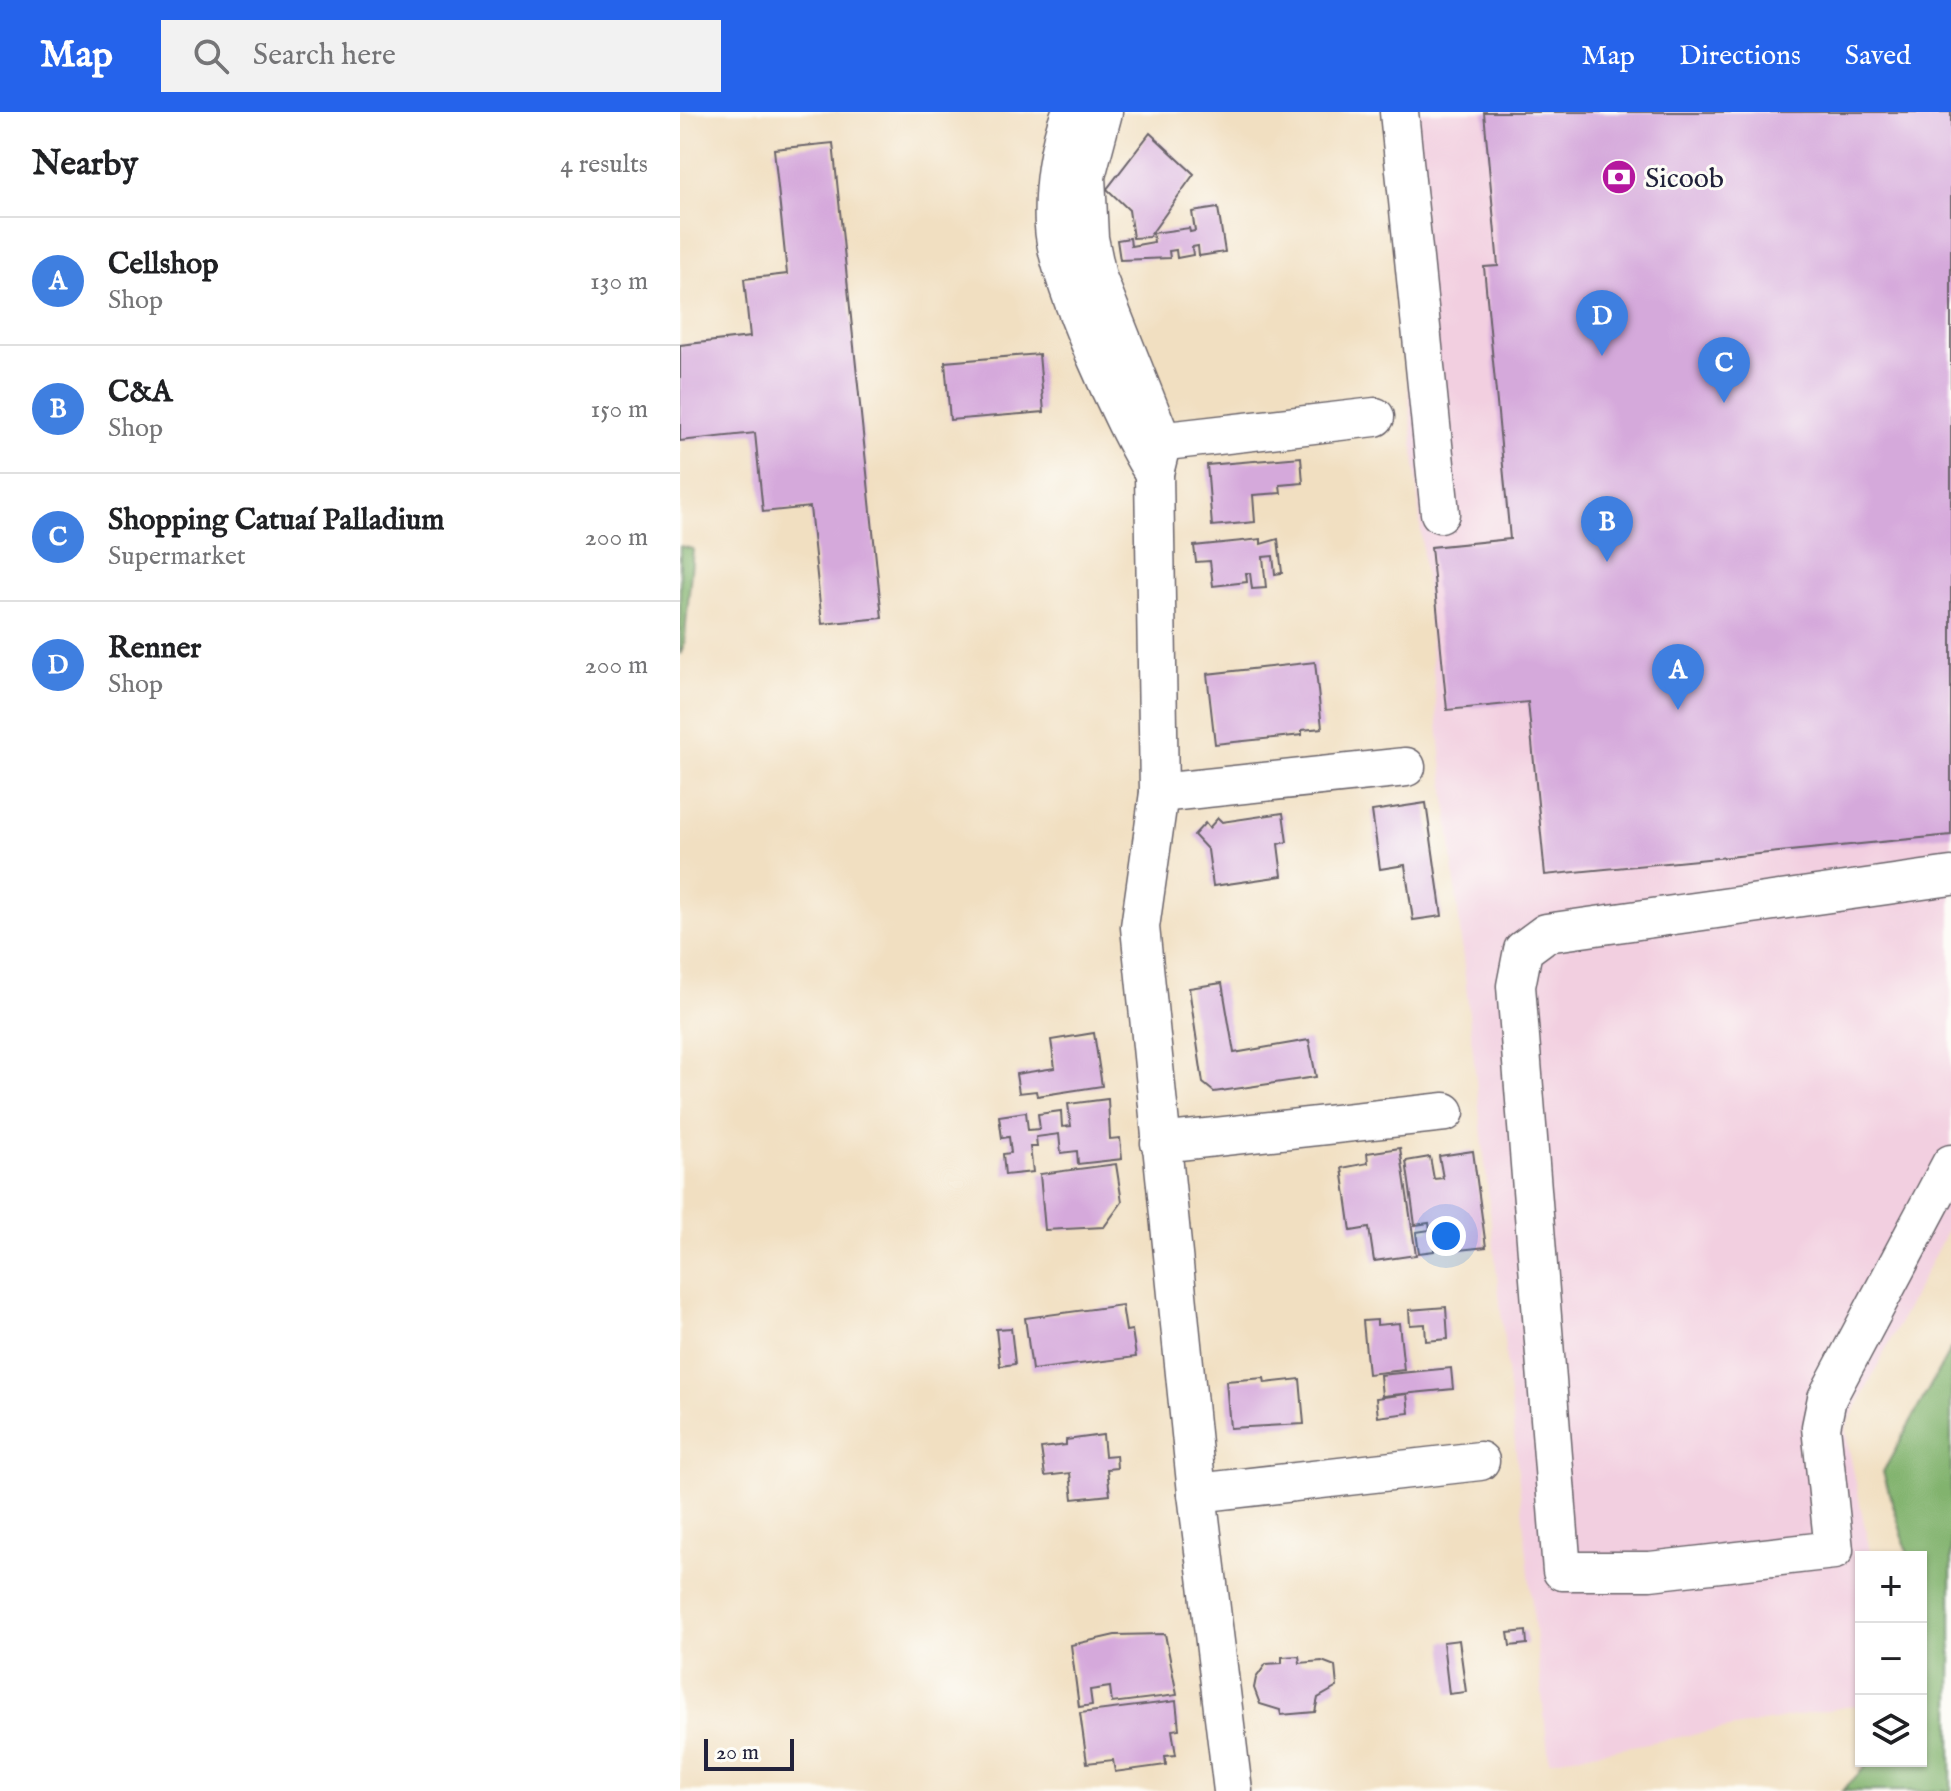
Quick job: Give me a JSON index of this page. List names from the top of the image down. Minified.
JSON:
{"places":{"bank":["Sicoob"]},"scale_bar":"20 m","page":{"header":"Map","search":"Search here","nav":["Map","Directions","Saved"],"heading":["Nearby","4 results"],"list":[{"mark":"A","name":"Cellshop","note":"Shop","value":"130 m"},{"mark":"B","name":"C&A","note":"Shop","value":"150 m"},{"mark":"C","name":"Shopping Catuaí Palladium","note":"Supermarket","value":"200 m"},{"mark":"D","name":"Renner","note":"Shop","value":"200 m"}],"pins":["D","C","B","A"],"map_buttons":["+","−"],"scale":"20 m"}}
